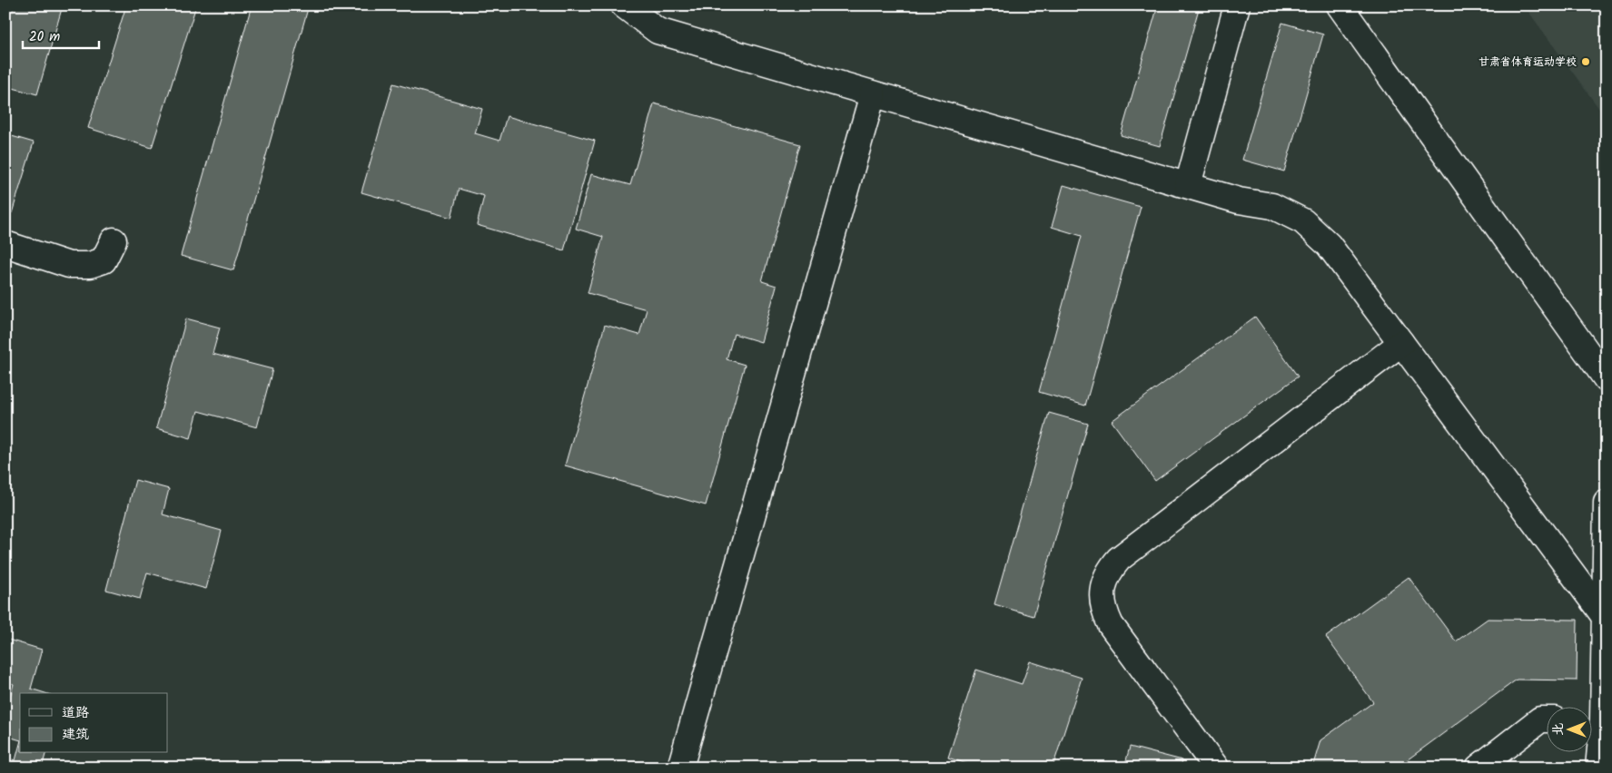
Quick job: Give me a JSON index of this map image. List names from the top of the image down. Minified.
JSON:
{"places":["甘肃省体育运动学校"],"legend":["道路","建筑"],"scale_bar":"20 m","north":"left"}
